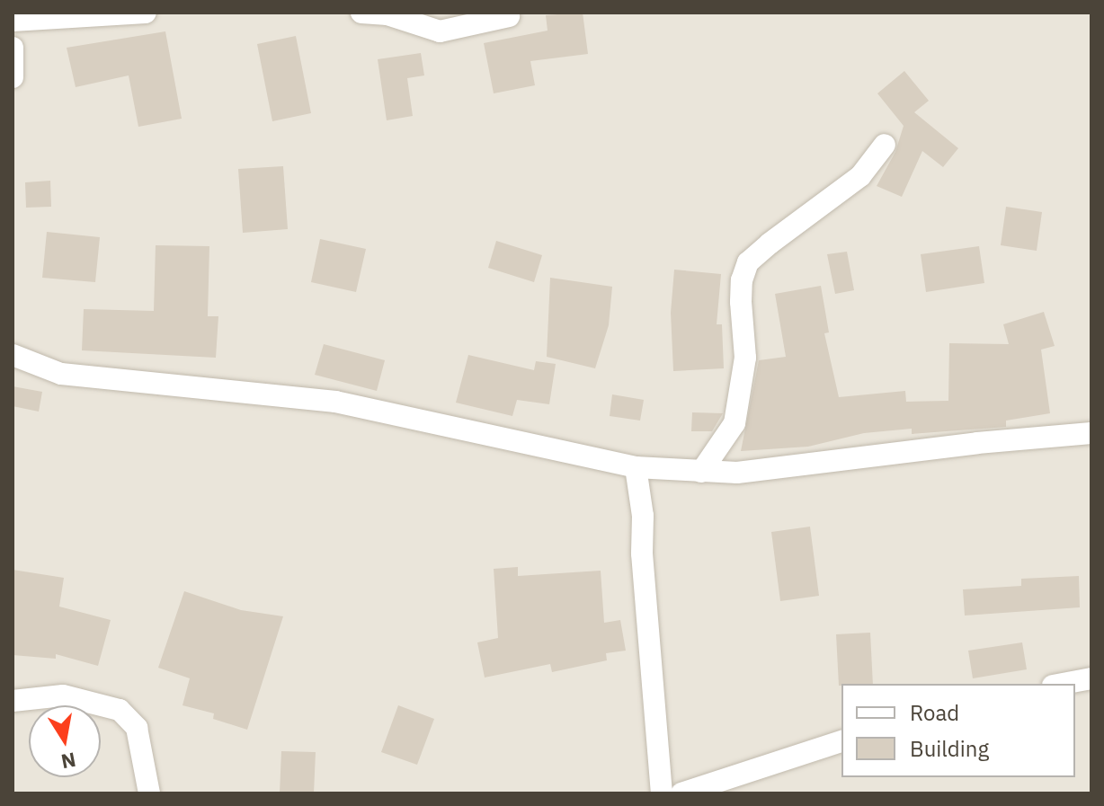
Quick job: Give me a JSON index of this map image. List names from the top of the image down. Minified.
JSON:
{"legend":["Road","Building"],"north":"bottom"}
